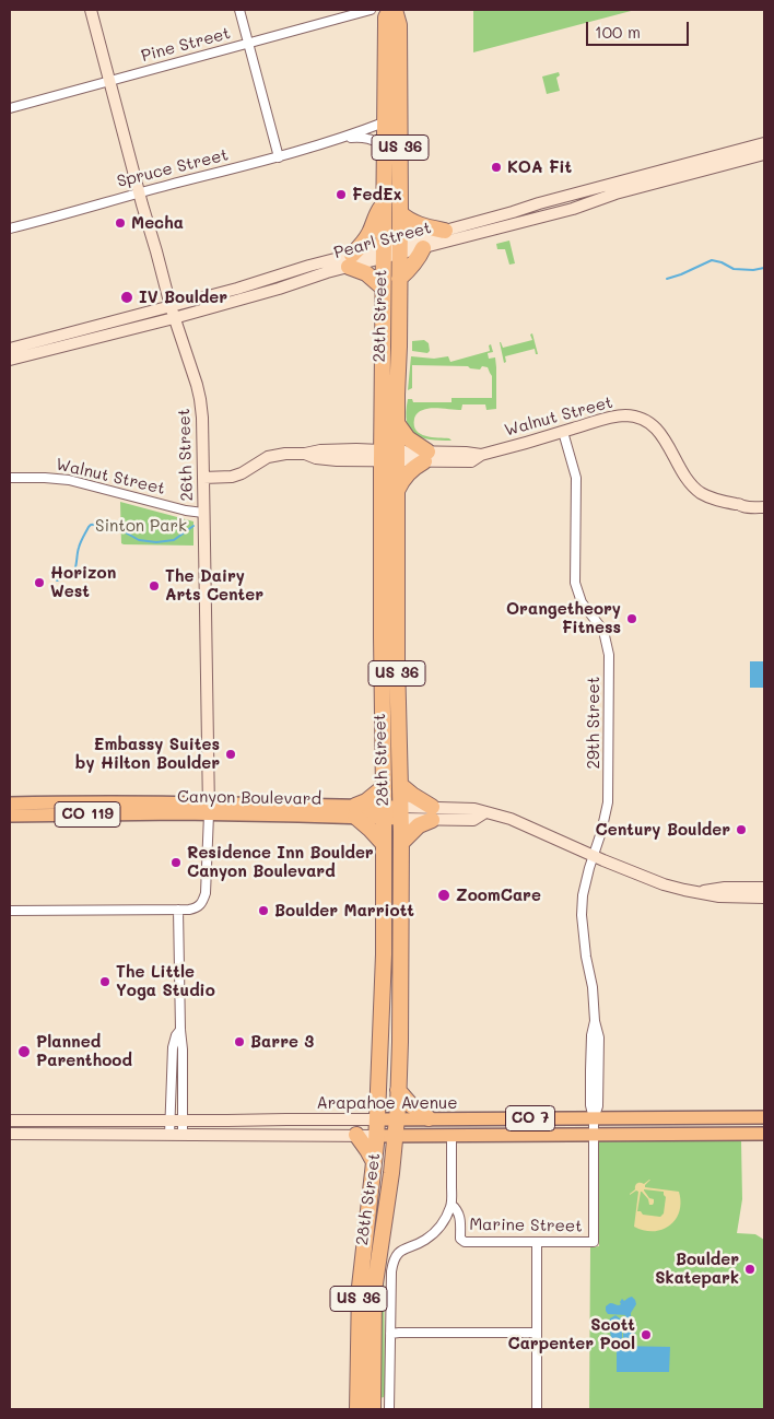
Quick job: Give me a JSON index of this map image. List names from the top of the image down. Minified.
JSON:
{"streets":{"highway":["US 36","28th Street"],"main road":["Pearl Street","Walnut Street","26th Street","Canyon Boulevard","CO 119","Arapahoe Avenue","CO 7"],"street":["Pine Street","Spruce Street","29th Street","Marine Street"]},"crossings":[["Pine Street","26th Street"],["Spruce Street","28th Street"],["Spruce Street","26th Street"],["Pearl Street","28th Street"],["Pearl Street","26th Street"],["28th Street","Walnut Street"],["28th Street","Canyon Boulevard"],["28th Street","Arapahoe Avenue"],["Walnut Street","26th Street"],["Walnut Street","29th Street"],["26th Street","Canyon Boulevard"],["29th Street","Canyon Boulevard"],["29th Street","Arapahoe Avenue"],["29th Street","Marine Street"]],"parks":["Sinton Park"],"places":["KOA Fit","FedEx","Mecha","IV Boulder","Horizon West","The Dairy Arts Center","Orangetheory Fitness","Embassy Suites by Hilton Boulder","Century Boulder","Residence Inn Boulder Canyon Boulevard","ZoomCare","Boulder Marriott","The Little Yoga Studio","Barre 3","Planned Parenthood","Boulder Skatepark","Scott Carpenter Pool"],"scale_bar":"100 m"}
